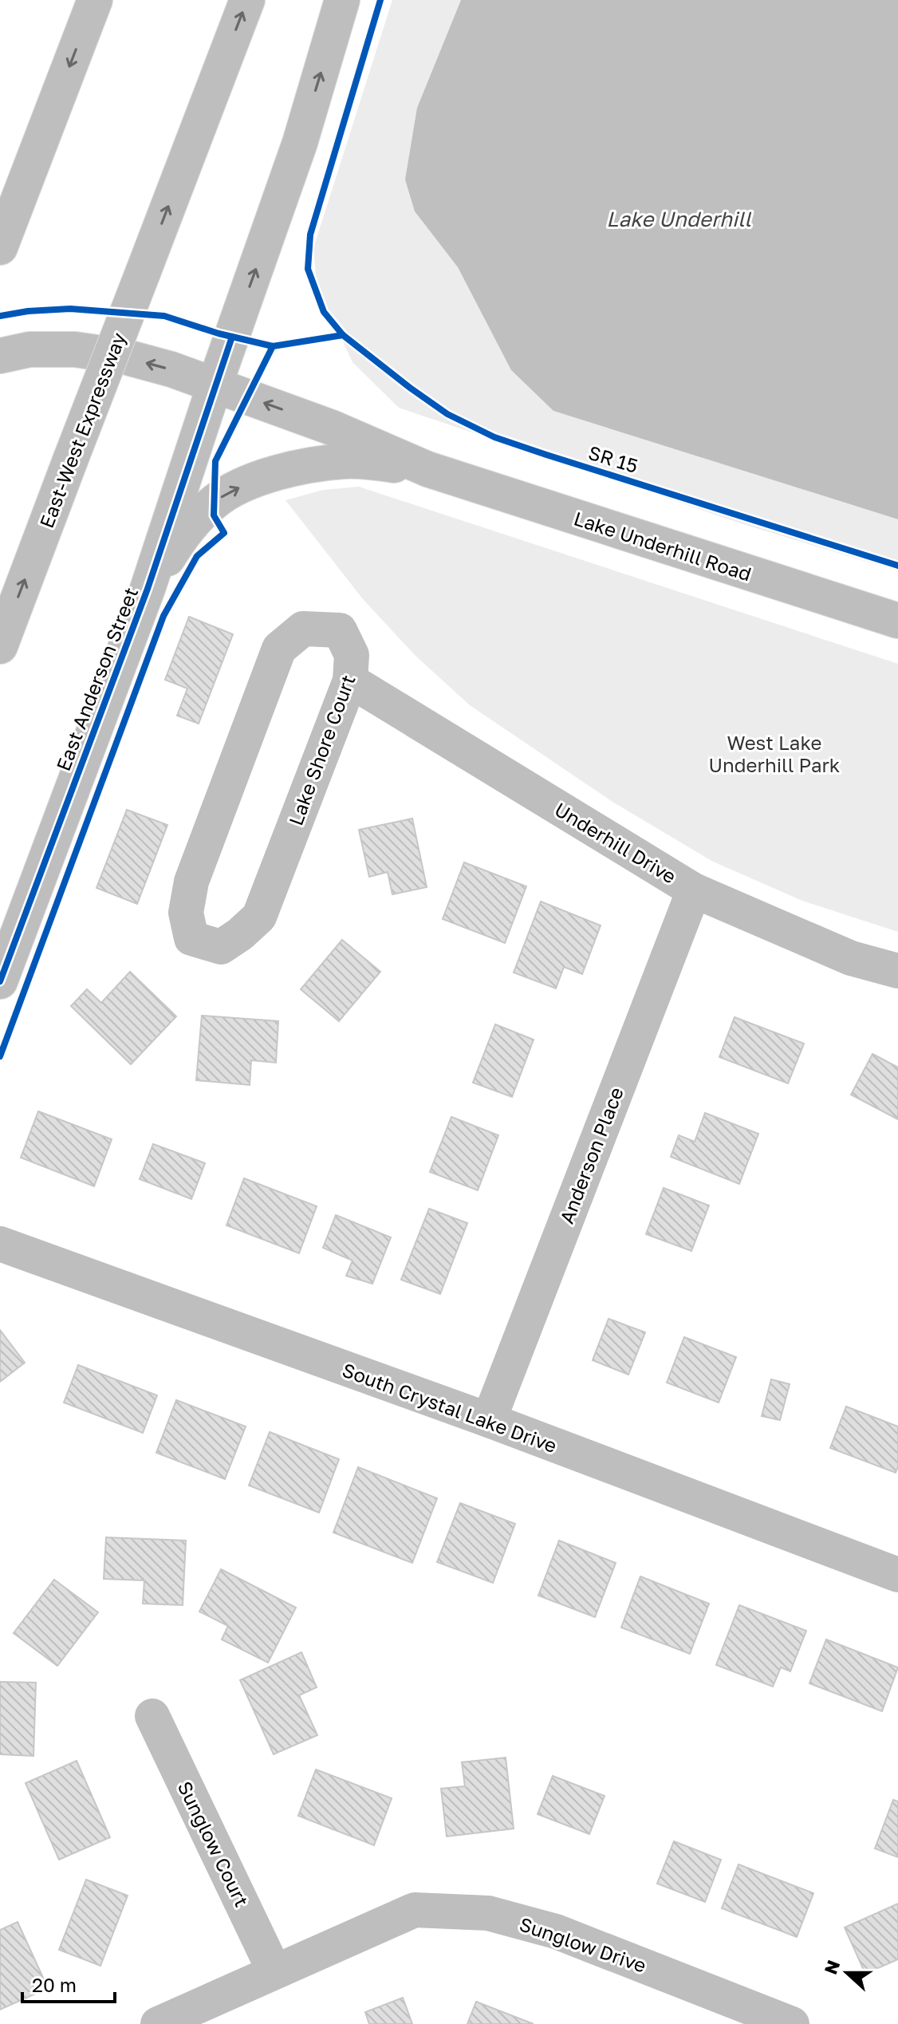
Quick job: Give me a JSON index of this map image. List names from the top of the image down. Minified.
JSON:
{"streets":{"main road":["East-West Expressway","Lake Underhill Road","East Anderson Street","Lake Shore Court","Underhill Drive","Anderson Place","South Crystal Lake Drive","Sunglow Court","Sunglow Drive"],"cycle path":["SR 15"]},"crossings":[["Lake Underhill Road","East Anderson Street"],["Lake Shore Court","Underhill Drive"],["Underhill Drive","Anderson Place"],["Anderson Place","South Crystal Lake Drive"],["Sunglow Court","Sunglow Drive"]],"water":["Lake Underhill"],"parks":["West Lake Underhill Park"],"scale_bar":"20 m","north":"left"}
